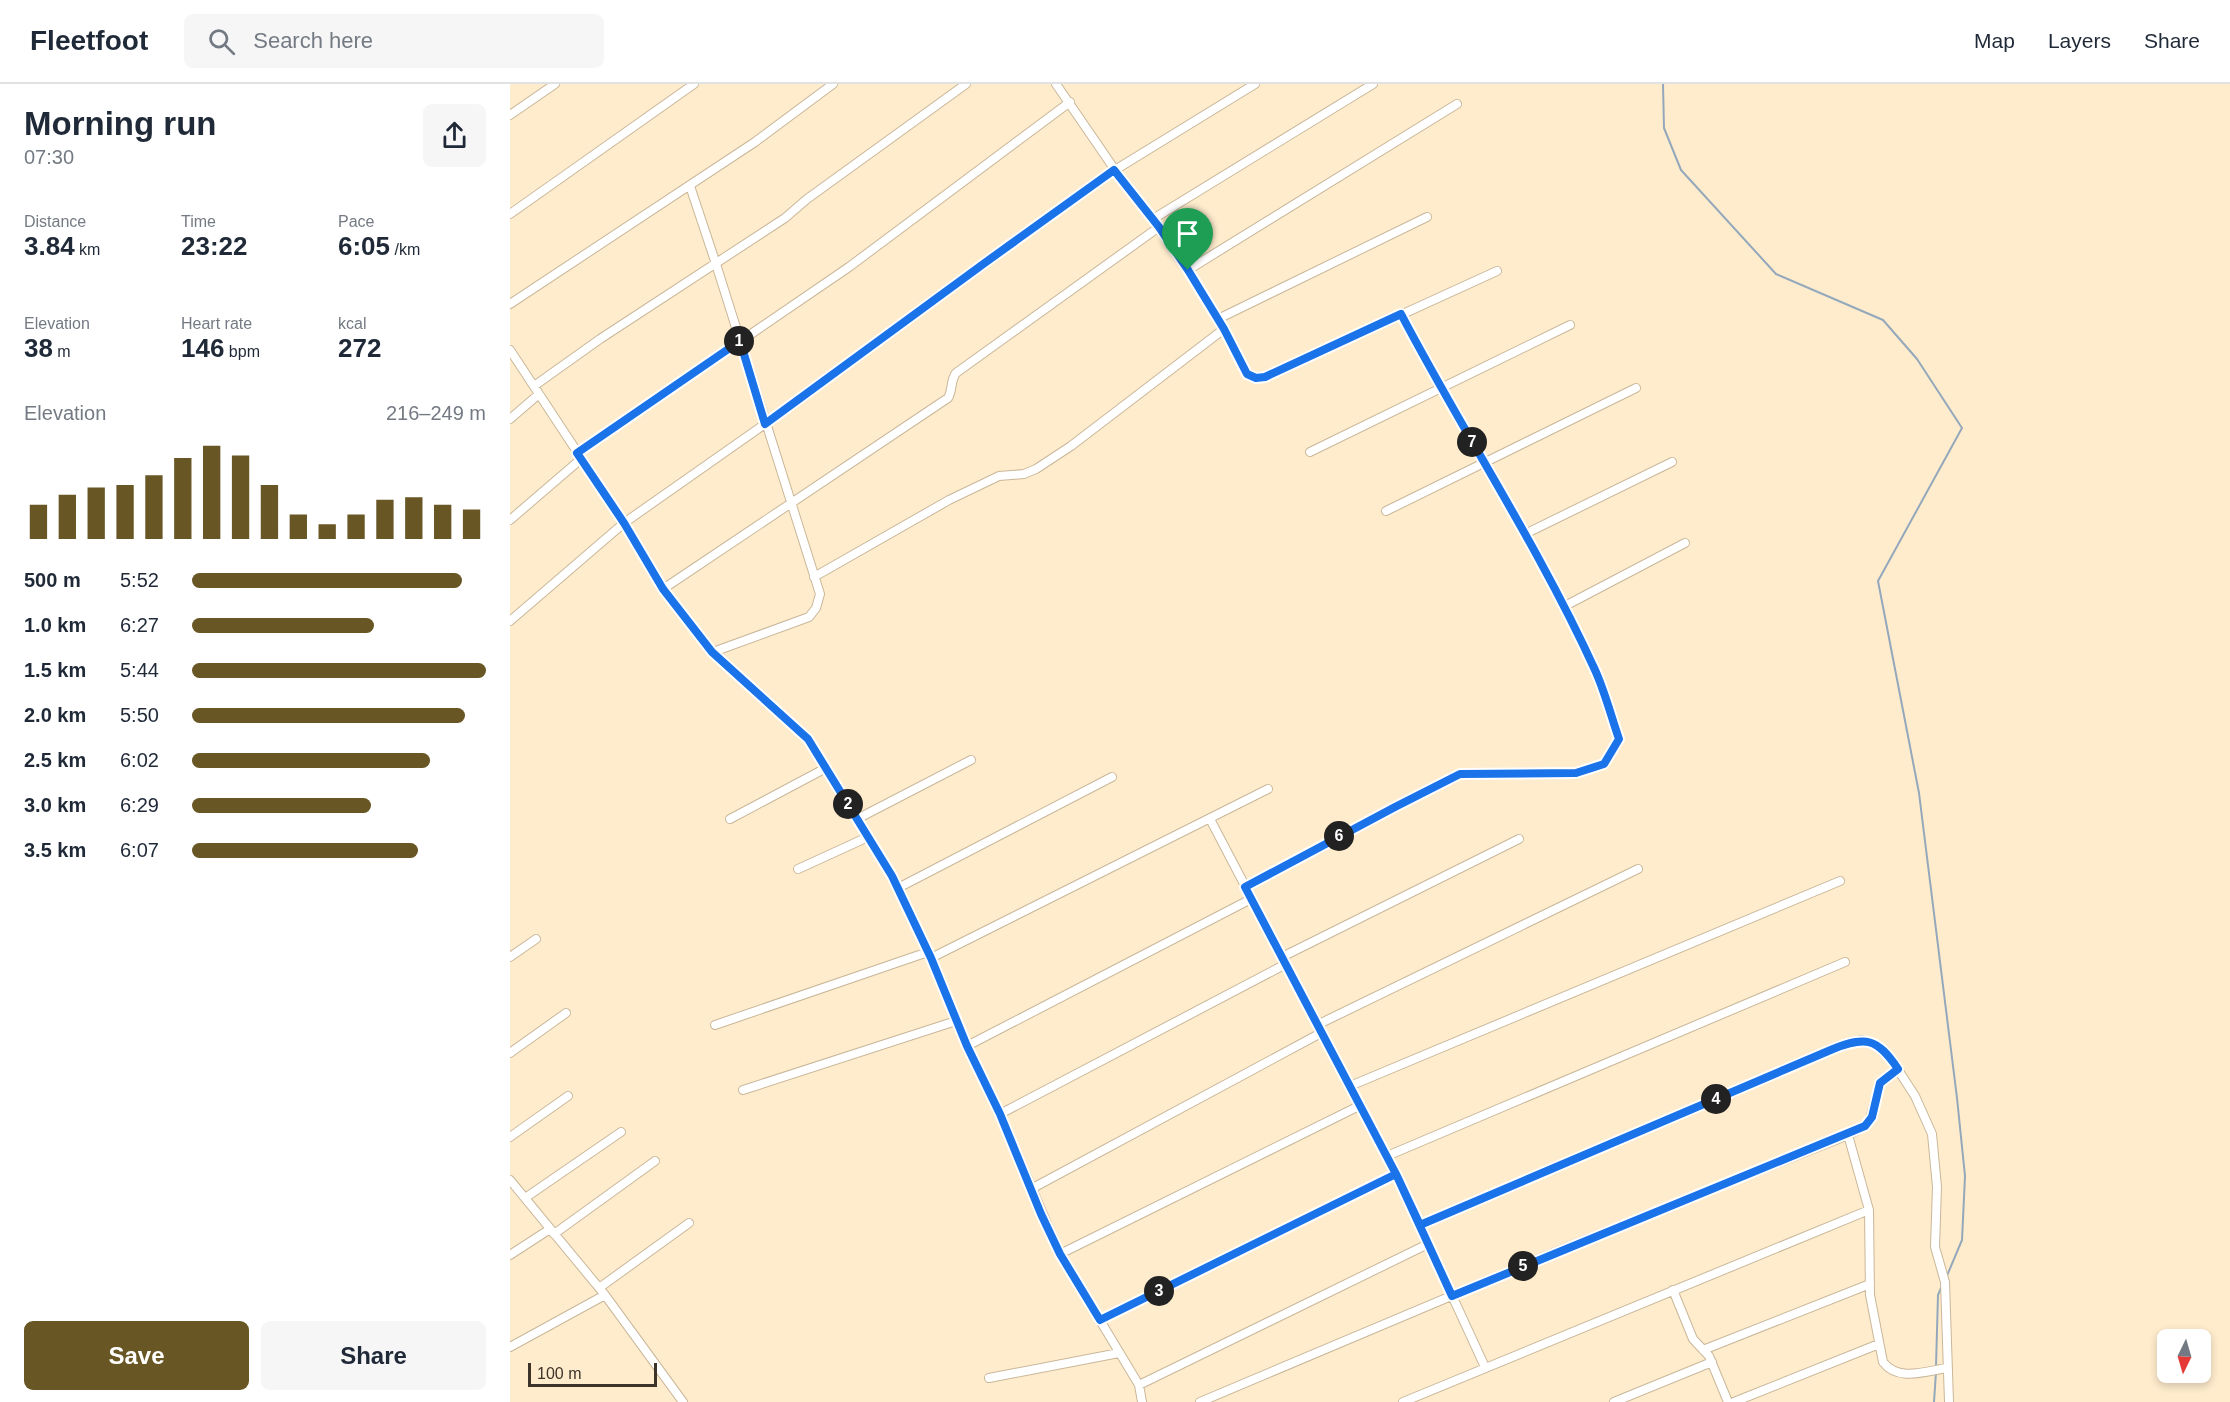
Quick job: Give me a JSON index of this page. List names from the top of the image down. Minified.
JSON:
{"scale_bar":"100 m","north":"bottom","page":{"header":"Fleetfoot","search":"Search here","nav":["Map","Layers","Share"],"heading":["Morning run","07:30"],"stats":[["Distance","3.84 km"],["Time","23:22"],["Pace","6:05 /km"],["Elevation","38 m"],["Heart rate","146 bpm"],["kcal","272"]],"pins":["1","7","2","6","4","5","3"],"chart":["Elevation","216–249 m"],"list":[{"name":"500 m","note":"5:52"},{"name":"1.0 km","note":"6:27"},{"name":"1.5 km","note":"5:44"},{"name":"2.0 km","note":"5:50"},{"name":"2.5 km","note":"6:02"},{"name":"3.0 km","note":"6:29"},{"name":"3.5 km","note":"6:07"}],"buttons":["Save","Share"],"scale":"100 m"}}
